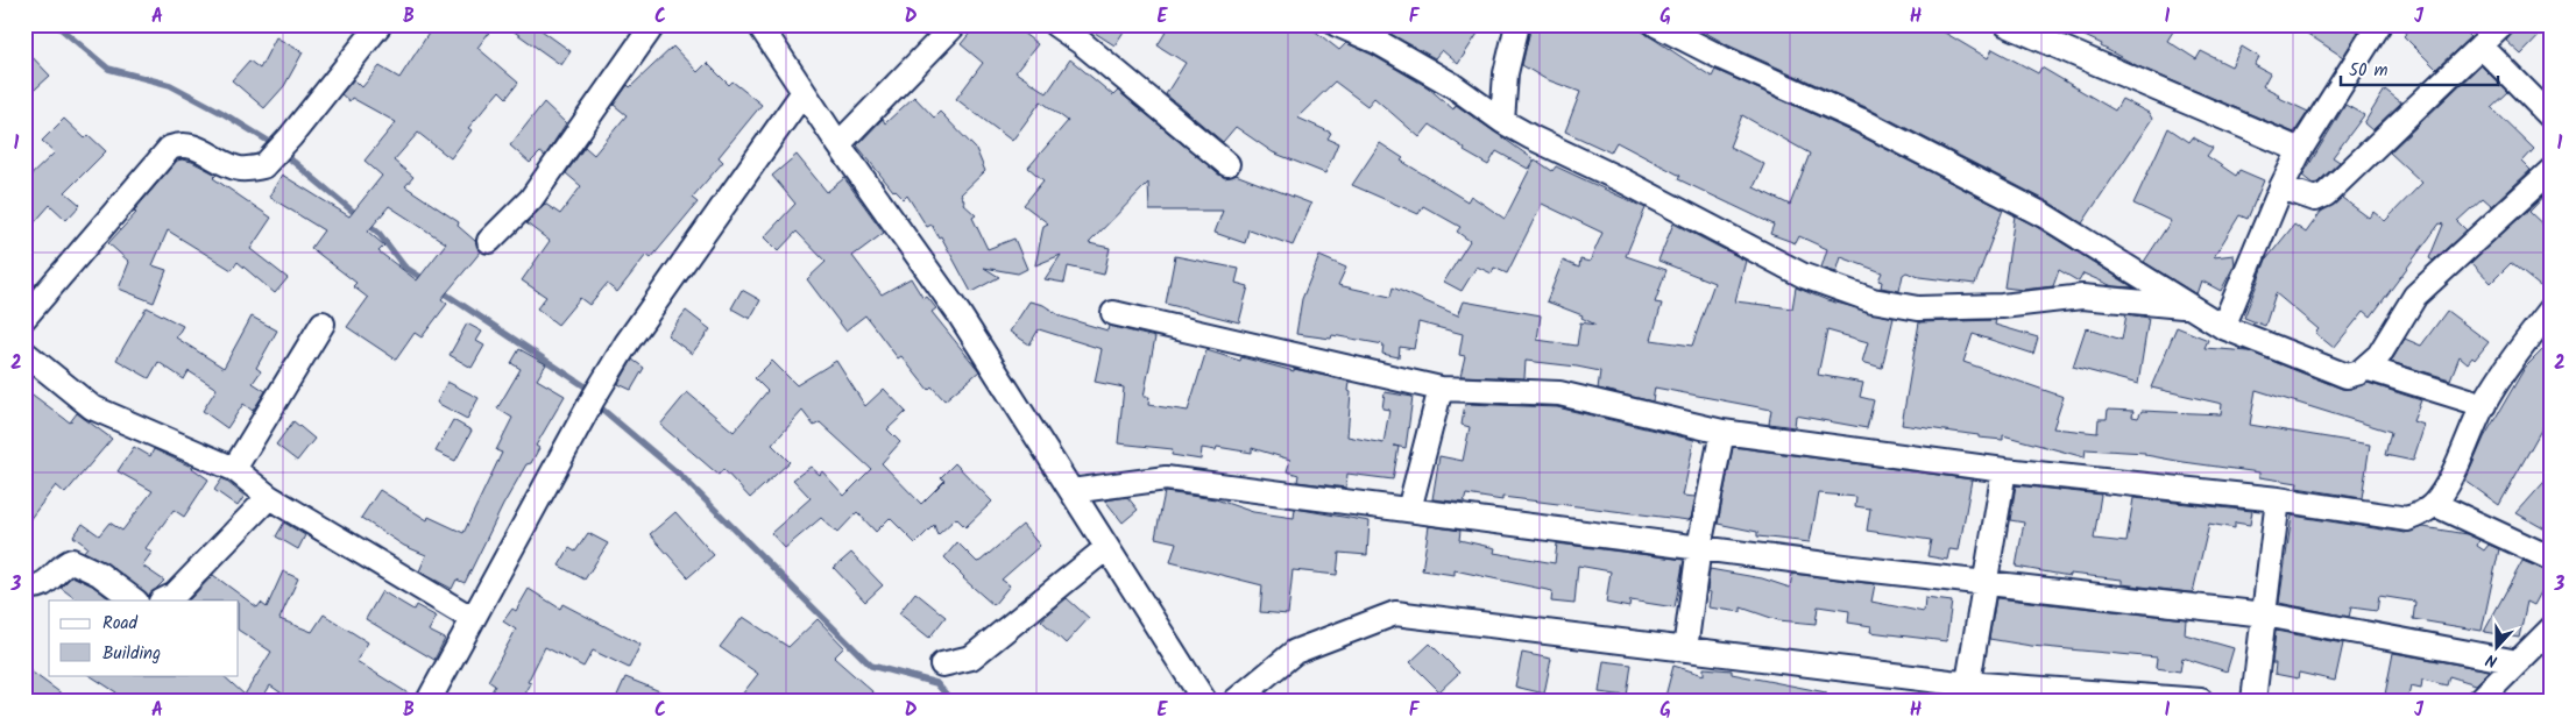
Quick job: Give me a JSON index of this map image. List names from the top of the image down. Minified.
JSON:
{"legend":["Road","Building"],"scale_bar":"50 m","north":"bottom","grid":{"columns":["A","B","C","D","E","F","G","H","I","J"],"rows":["1","2","3"]}}
